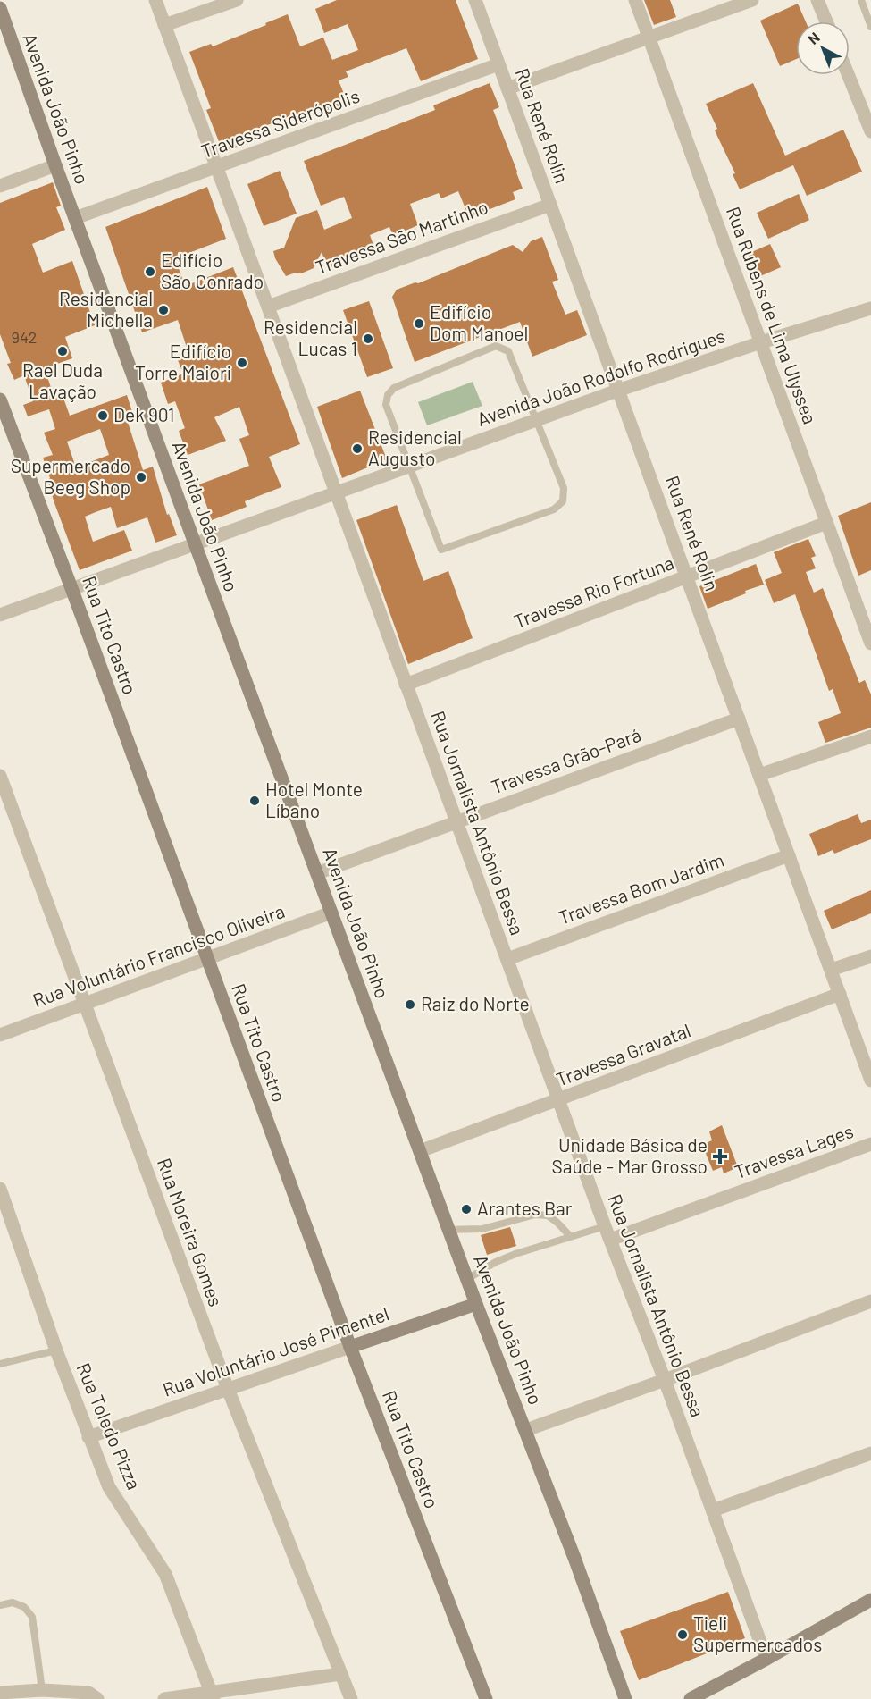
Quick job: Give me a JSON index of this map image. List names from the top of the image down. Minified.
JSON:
{"streets":{"main road":["Avenida João Pinho","Rua Tito Castro","Rua Voluntário José Pimentel"],"street":["Travessa Siderópolis","Rua René Rolin","Travessa São Martinho","Rua Rubens de Lima Ulyssea","Avenida João Rodolfo Rodrigues","Travessa Rio Fortuna","Travessa Grão-Pará","Rua Jornalista Antônio Bessa","Travessa Bom Jardim","Rua Voluntário Francisco Oliveira","Travessa Gravatal","Travessa Lages","Rua Moreira Gomes","Rua Toledo Pizza"]},"crossings":[["Avenida João Pinho","Travessa Siderópolis"],["Avenida João Pinho","Avenida João Rodolfo Rodrigues"],["Avenida João Pinho","Travessa Grão-Pará"],["Avenida João Pinho","Rua Voluntário Francisco Oliveira"],["Avenida João Pinho","Travessa Gravatal"],["Avenida João Pinho","Rua Voluntário José Pimentel"],["Travessa Siderópolis","Rua René Rolin"],["Travessa Siderópolis","Rua Jornalista Antônio Bessa"],["Rua René Rolin","Travessa São Martinho"],["Rua René Rolin","Avenida João Rodolfo Rodrigues"],["Rua René Rolin","Travessa Rio Fortuna"],["Rua René Rolin","Travessa Grão-Pará"],["Rua René Rolin","Travessa Bom Jardim"],["Rua René Rolin","Travessa Gravatal"],["Travessa São Martinho","Rua Jornalista Antônio Bessa"],["Rua Rubens de Lima Ulyssea","Avenida João Rodolfo Rodrigues"],["Rua Rubens de Lima Ulyssea","Travessa Rio Fortuna"],["Avenida João Rodolfo Rodrigues","Rua Tito Castro"],["Avenida João Rodolfo Rodrigues","Rua Jornalista Antônio Bessa"],["Travessa Rio Fortuna","Rua Jornalista Antônio Bessa"],["Rua Tito Castro","Rua Voluntário Francisco Oliveira"],["Rua Tito Castro","Rua Voluntário José Pimentel"],["Travessa Grão-Pará","Rua Jornalista Antônio Bessa"],["Rua Jornalista Antônio Bessa","Travessa Bom Jardim"],["Rua Jornalista Antônio Bessa","Travessa Gravatal"],["Rua Jornalista Antônio Bessa","Travessa Lages"],["Rua Voluntário Francisco Oliveira","Rua Moreira Gomes"],["Rua Moreira Gomes","Rua Voluntário José Pimentel"],["Rua Voluntário José Pimentel","Rua Toledo Pizza"]],"places":{"other":["Edifício São Conrado","Residencial Michella","Edifício Dom Manoel","Residencial Lucas 1","Rael Duda Lavação","Edifício Torre Maiori","Dek 901","Residencial Augusto","Supermercado Beeg Shop","Hotel Monte Líbano","Raiz do Norte","Arantes Bar","Tieli Supermercados"],"health":["Unidade Básica de Saúde - Mar Grosso"]},"house_numbers":["942"],"north":"top left"}
